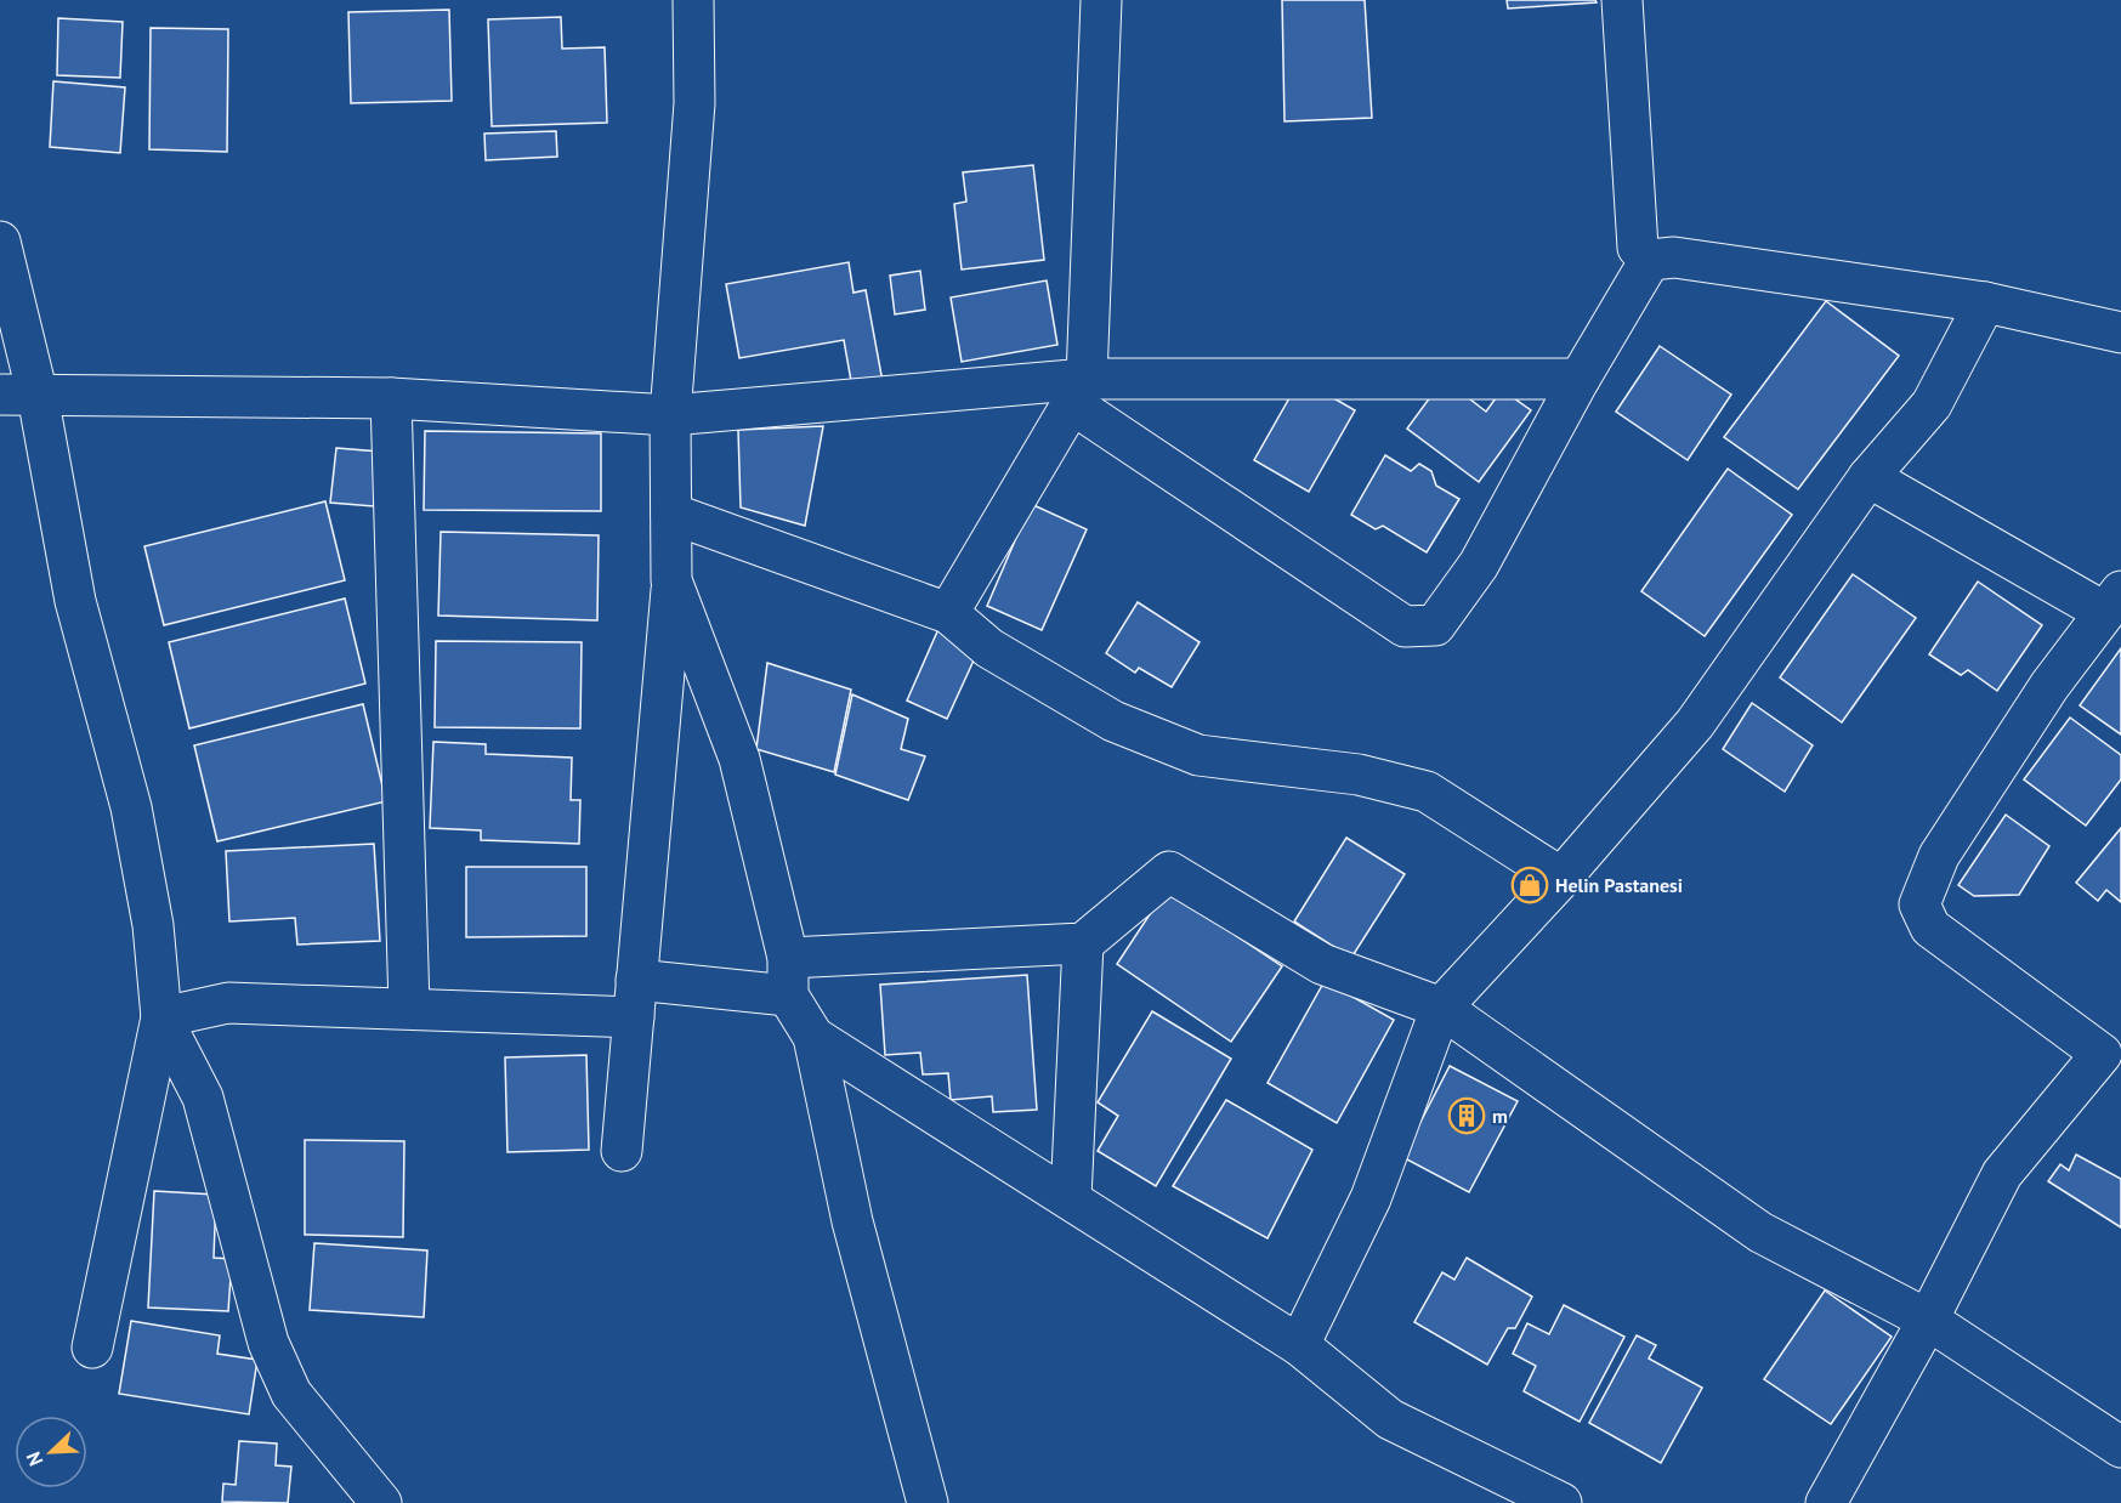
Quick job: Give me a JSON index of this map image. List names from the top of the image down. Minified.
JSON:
{"places":{"shop":["Helin Pastanesi"],"building":["m"]},"north":"bottom left"}
